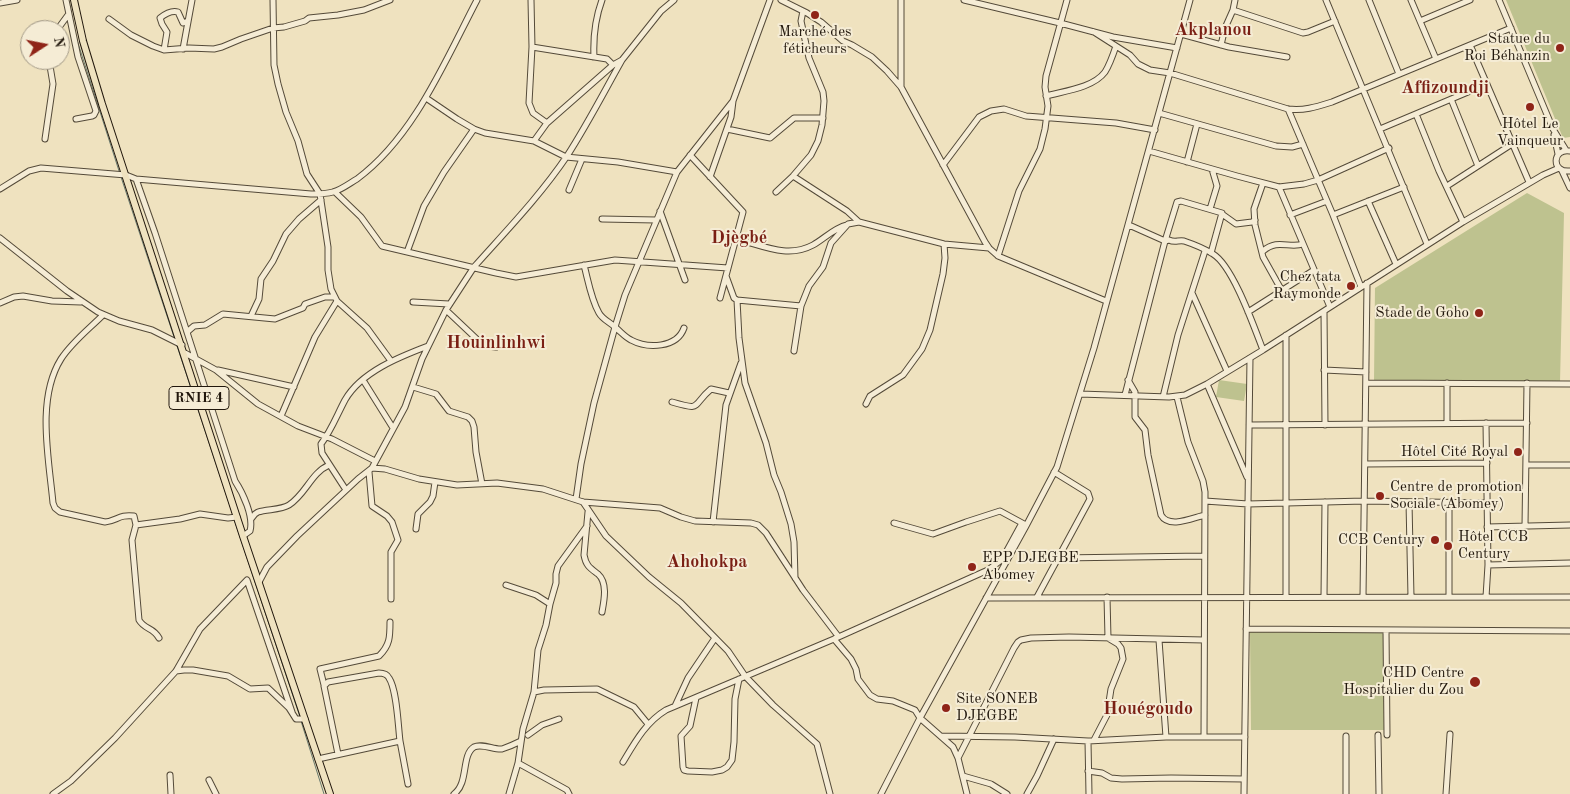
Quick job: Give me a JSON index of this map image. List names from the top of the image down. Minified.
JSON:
{"streets":{"main road":["RNIE 4"]},"districts":["Akplanou","Affizoundji","Djègbé","Houinlinhwi","Ahohokpa","Houégoudo"],"places":["Marché des féticheurs","Statue du Roi Béhanzin","Hôtel Le Vainqueur","Chez tata Raymonde","Stade de Goho","Hôtel Cité Royal","Centre de promotion Sociale (Abomey)","CCB Century","Hôtel CCB Century","EPP DJEGBE Abomey","CHD Centre Hospitalier du Zou","Site SONEB DJEGBE"],"north":"right"}
